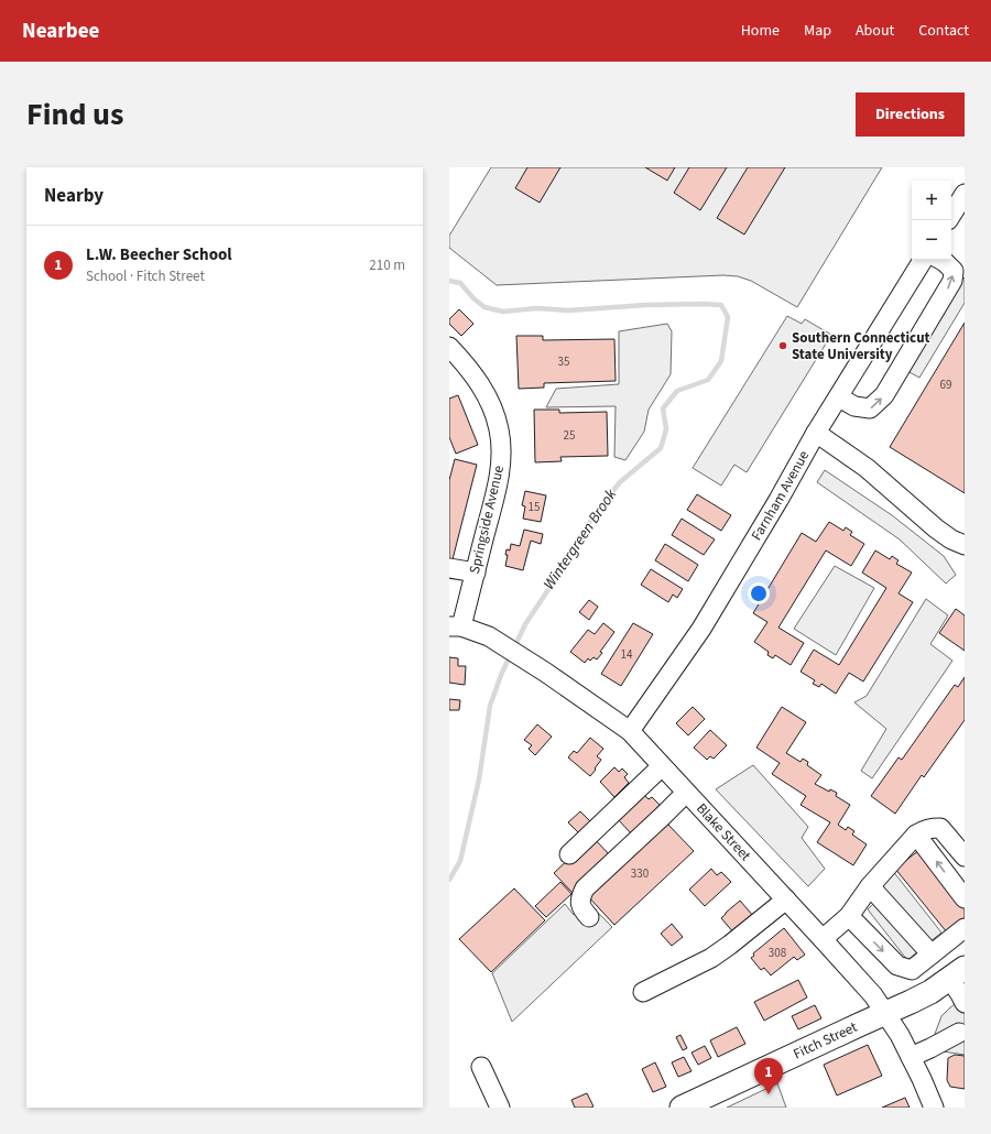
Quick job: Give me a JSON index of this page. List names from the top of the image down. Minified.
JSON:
{"streets":{"main road":["Fitch Street"],"street":["Farnham Avenue","Springside Avenue","Blake Street"]},"crossings":[["Farnham Avenue","Blake Street"],["Springside Avenue","Blake Street"],["Blake Street","Fitch Street"]],"water":["Wintergreen Brook"],"places":["Southern Connecticut State University"],"house_numbers":["35","69","25","15","14","330","308"],"page":{"header":"Nearbee","nav":["Home","Map","About","Contact"],"title":"Find us","buttons":"Directions","heading":"Nearby","map_buttons":["+","−"],"list":[{"mark":"1","name":"L.W. Beecher School","note":"School · Fitch Street","value":"210 m"}],"pins":"1"}}
